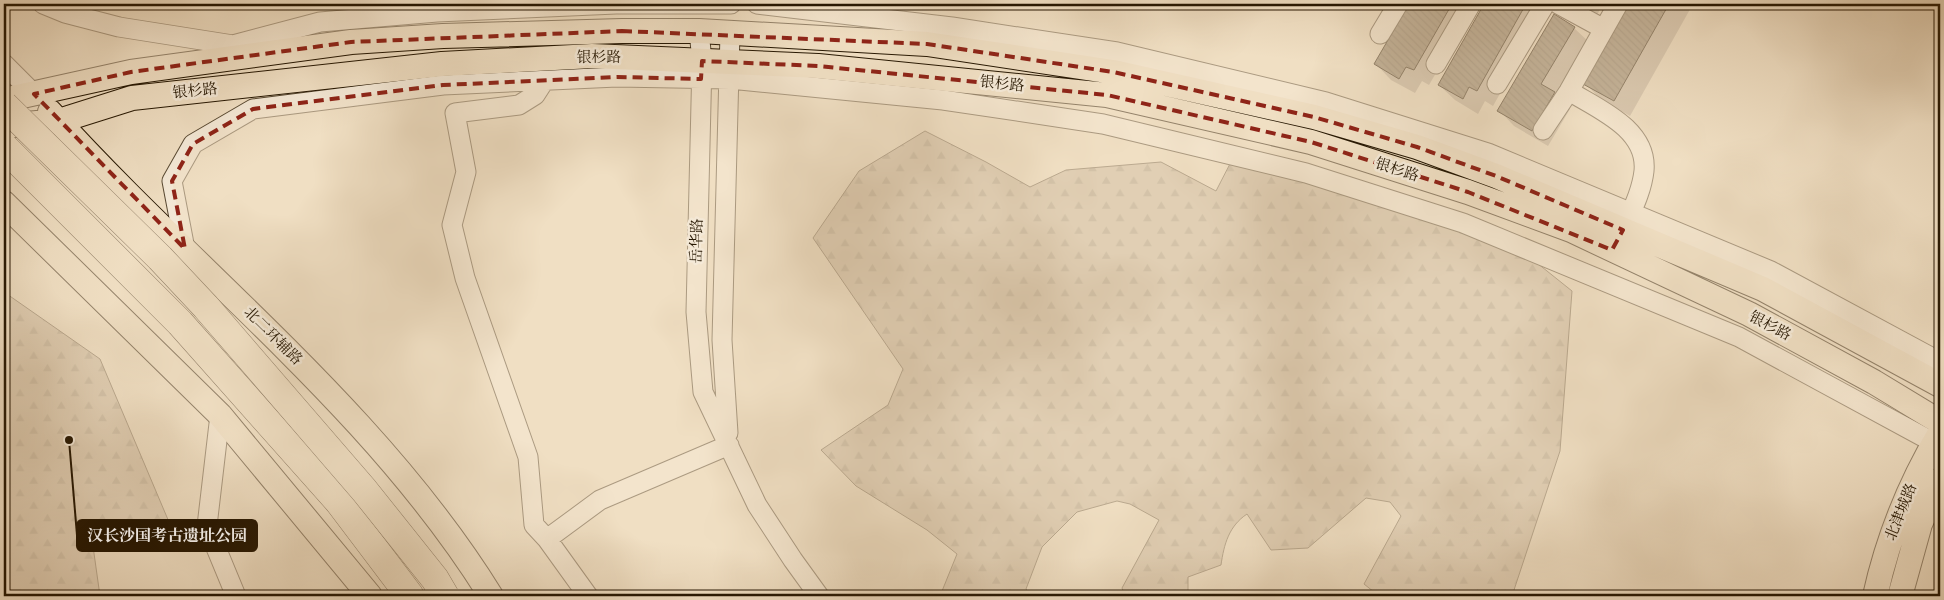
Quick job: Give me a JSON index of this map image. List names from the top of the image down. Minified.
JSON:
{"streets":{"main road":["银杉路","北二环辅路","北津城路"],"street":["岳华路"]},"crossings":[["银杉路","岳华路"],["银杉路","北二环辅路"],["银杉路","北津城路"]],"places":["汉长沙国考古遗址公园"]}
